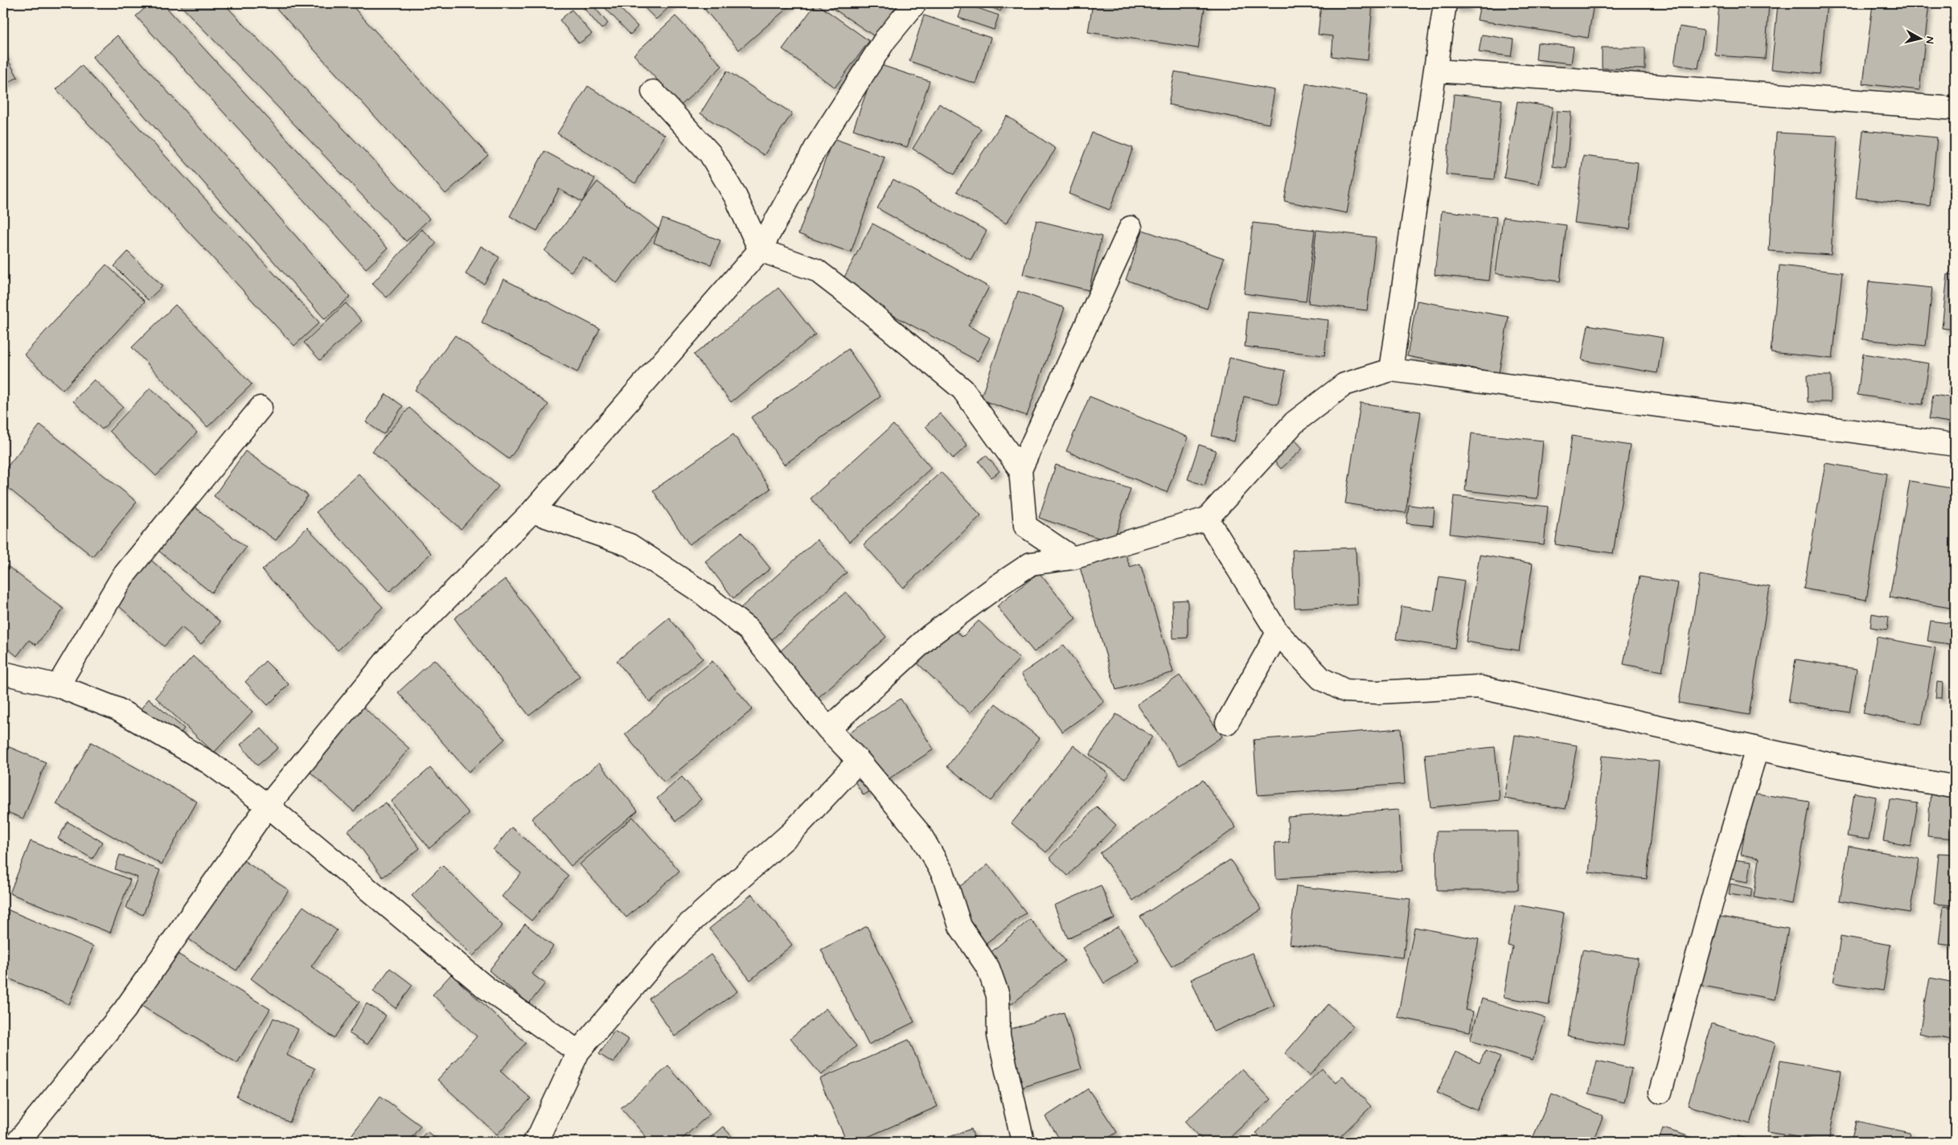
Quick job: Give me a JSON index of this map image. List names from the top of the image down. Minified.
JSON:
{"north":"right"}
